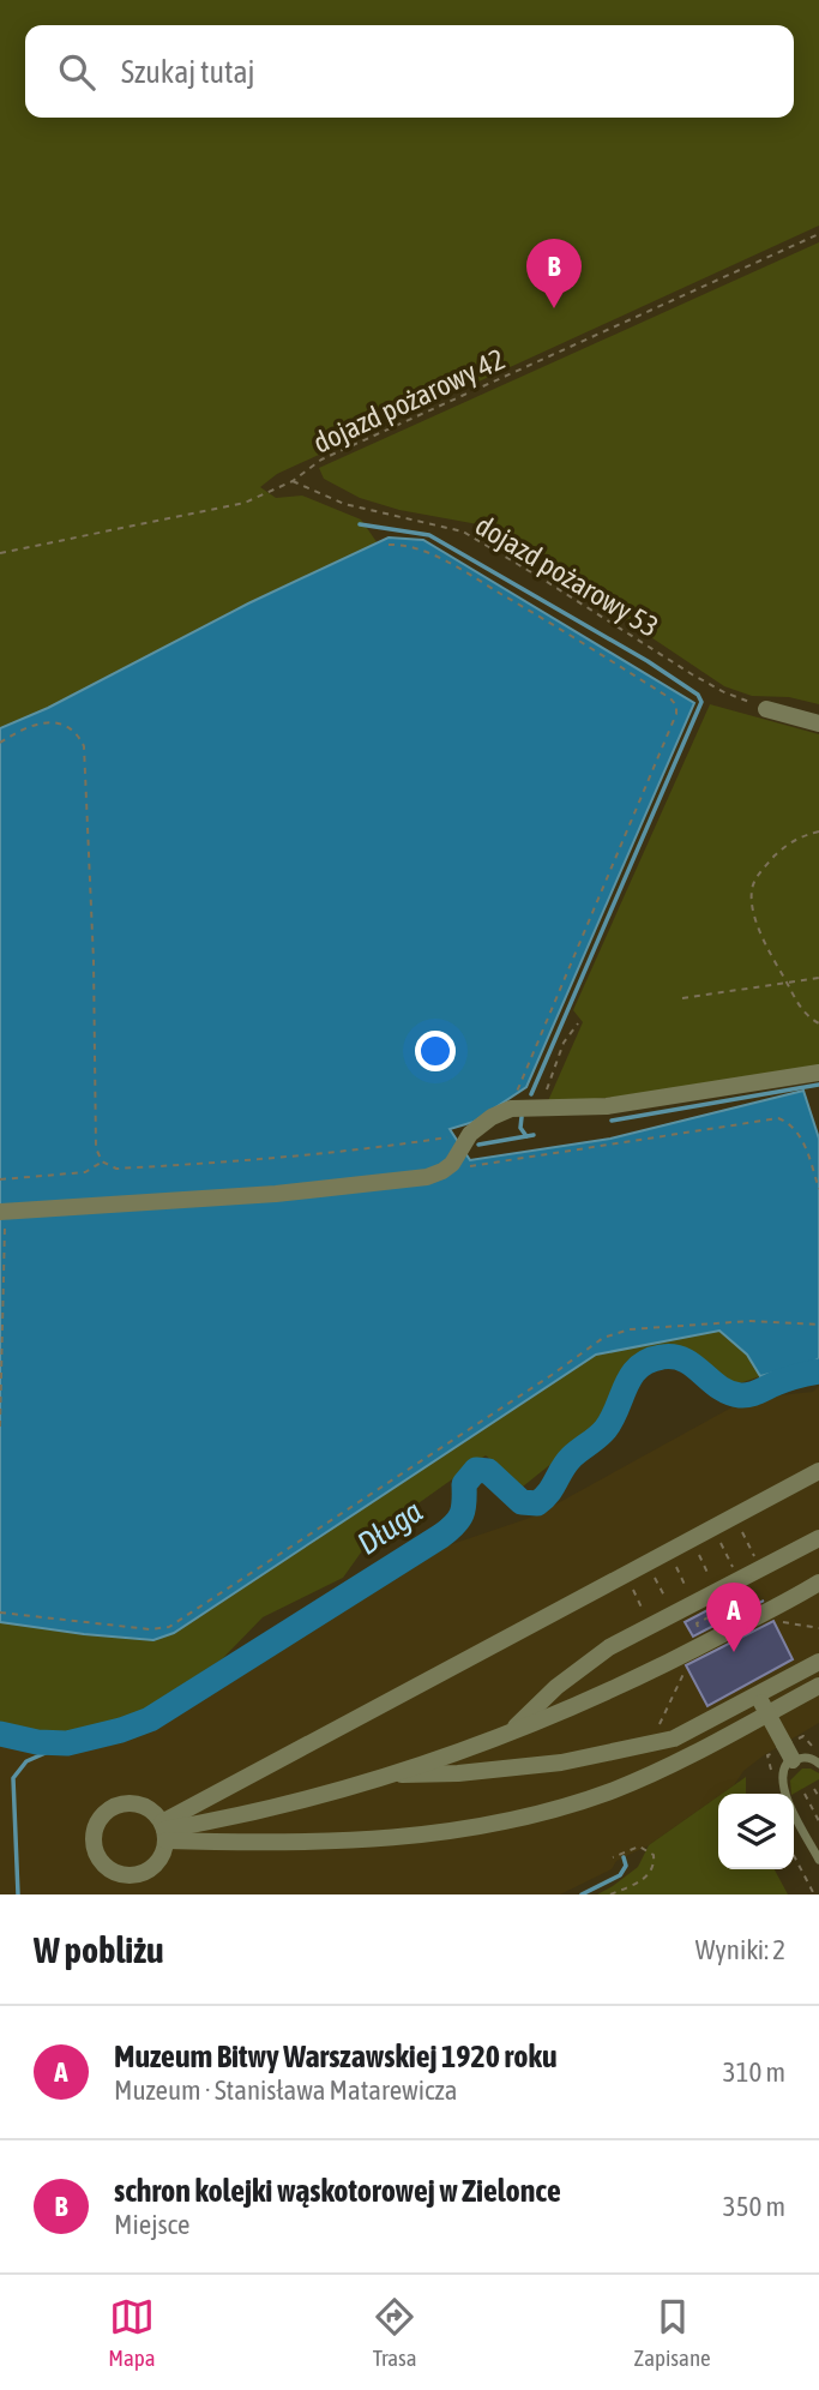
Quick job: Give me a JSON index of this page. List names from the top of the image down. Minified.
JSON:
{"streets":{"path":["dojazd pożarowy 42","dojazd pożarowy 53"]},"crossings":[["dojazd pożarowy 42","dojazd pożarowy 53"]],"water":["Długa"],"page":{"search":"Szukaj tutaj","pins":["B","A"],"heading":["W pobliżu","Wyniki: 2"],"list":[{"mark":"A","name":"Muzeum Bitwy Warszawskiej 1920 roku","note":"Muzeum · Stanisława Matarewicza","value":"310 m"},{"mark":"B","name":"schron kolejki wąskotorowej w Zielonce","note":"Miejsce","value":"350 m"}],"nav":["Mapa","Trasa","Zapisane"]}}
